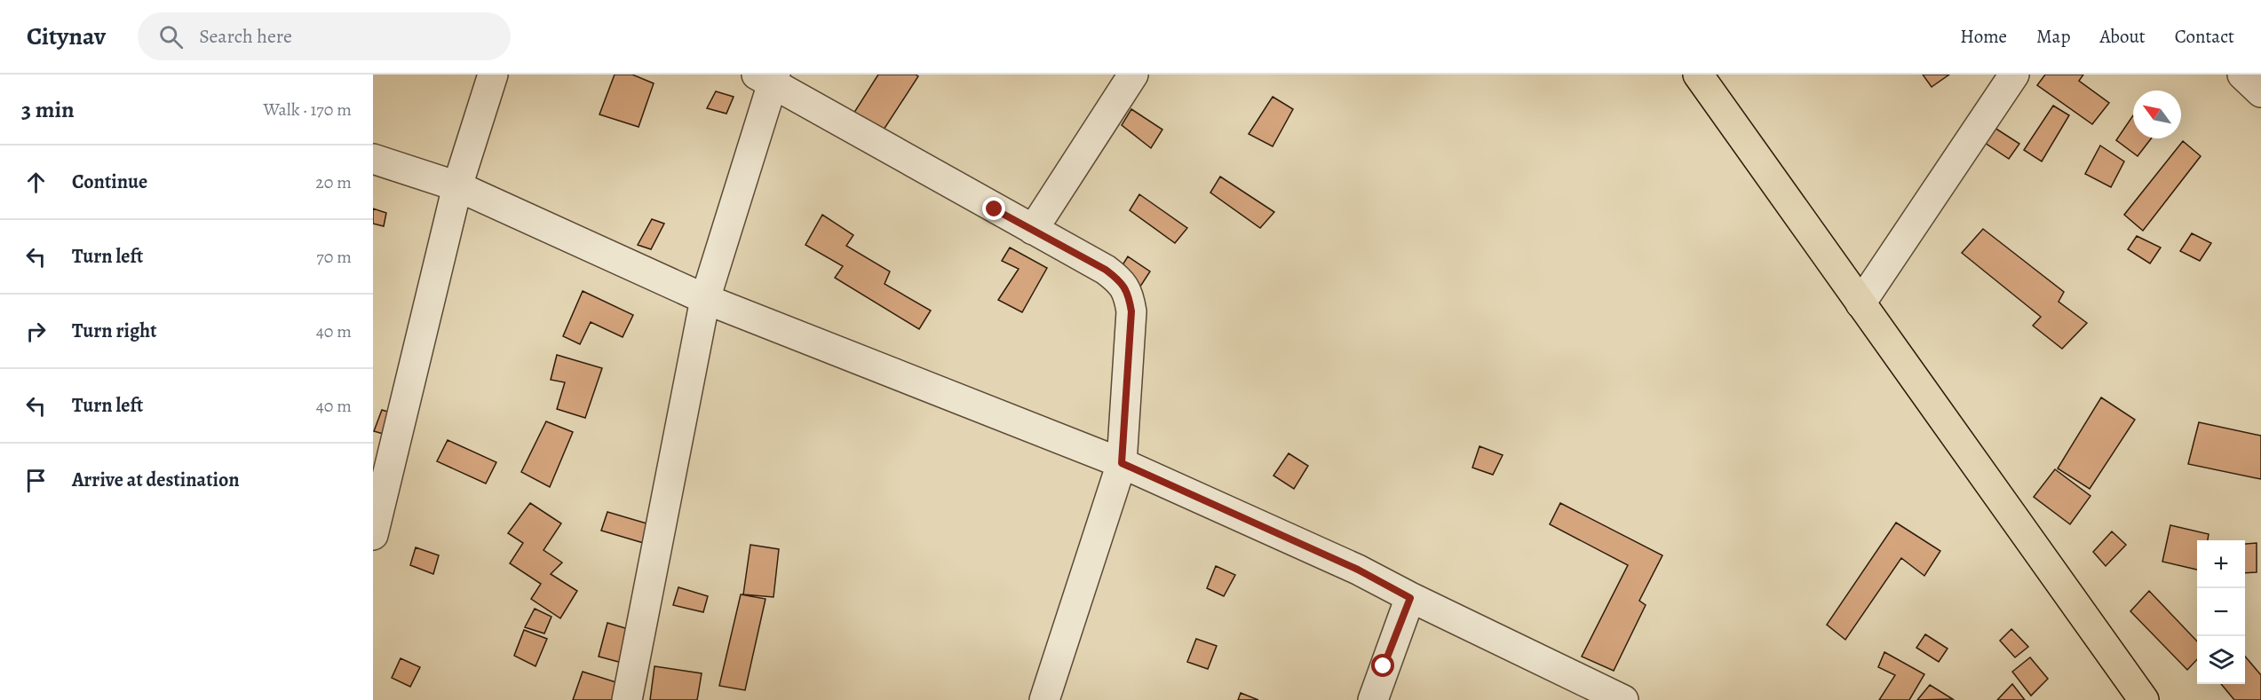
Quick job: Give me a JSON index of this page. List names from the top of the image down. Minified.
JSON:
{"north":"top left","page":{"header":"Citynav","search":"Search here","nav":["Home","Map","About","Contact"],"heading":["3 min","Walk · 170 m"],"list":[["Continue","20 m"],["Turn left","70 m"],["Turn right","40 m"],["Turn left","40 m"],"Arrive at destination"],"map_buttons":["+","−"]}}
